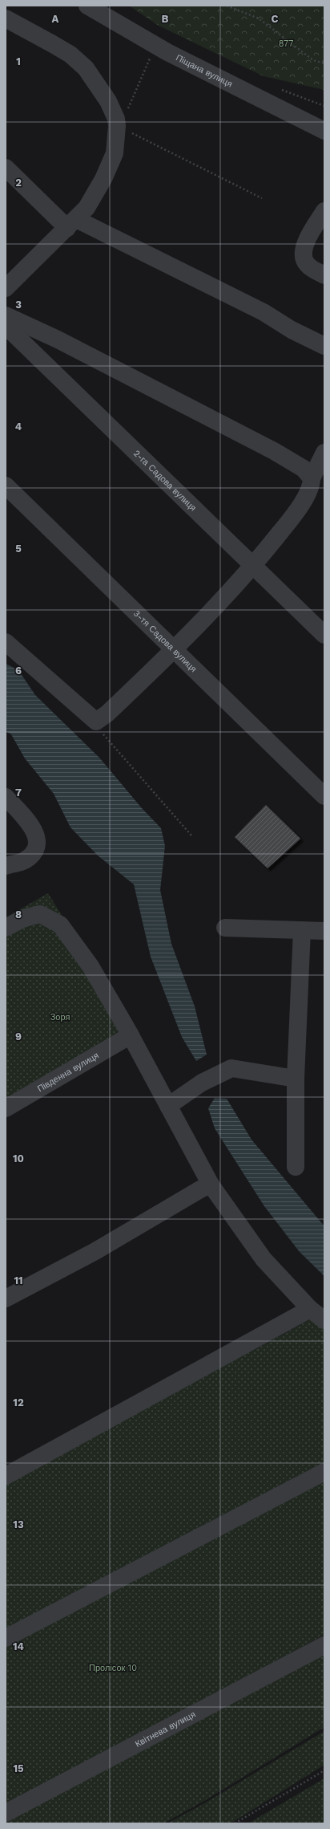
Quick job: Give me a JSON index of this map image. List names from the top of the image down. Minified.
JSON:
{"streets":{"street":["Піщана вулиця","2-га Садова вулиця","3-тя Садова вулиця","Південна вулиця","Квітнева вулиця"]},"parks":["877","Зоря","Пролісок 10"],"grid":{"columns":["A","B","C"],"rows":["1","2","3","4","5","6","7","8","9","10","11","12","13","14","15"]}}
